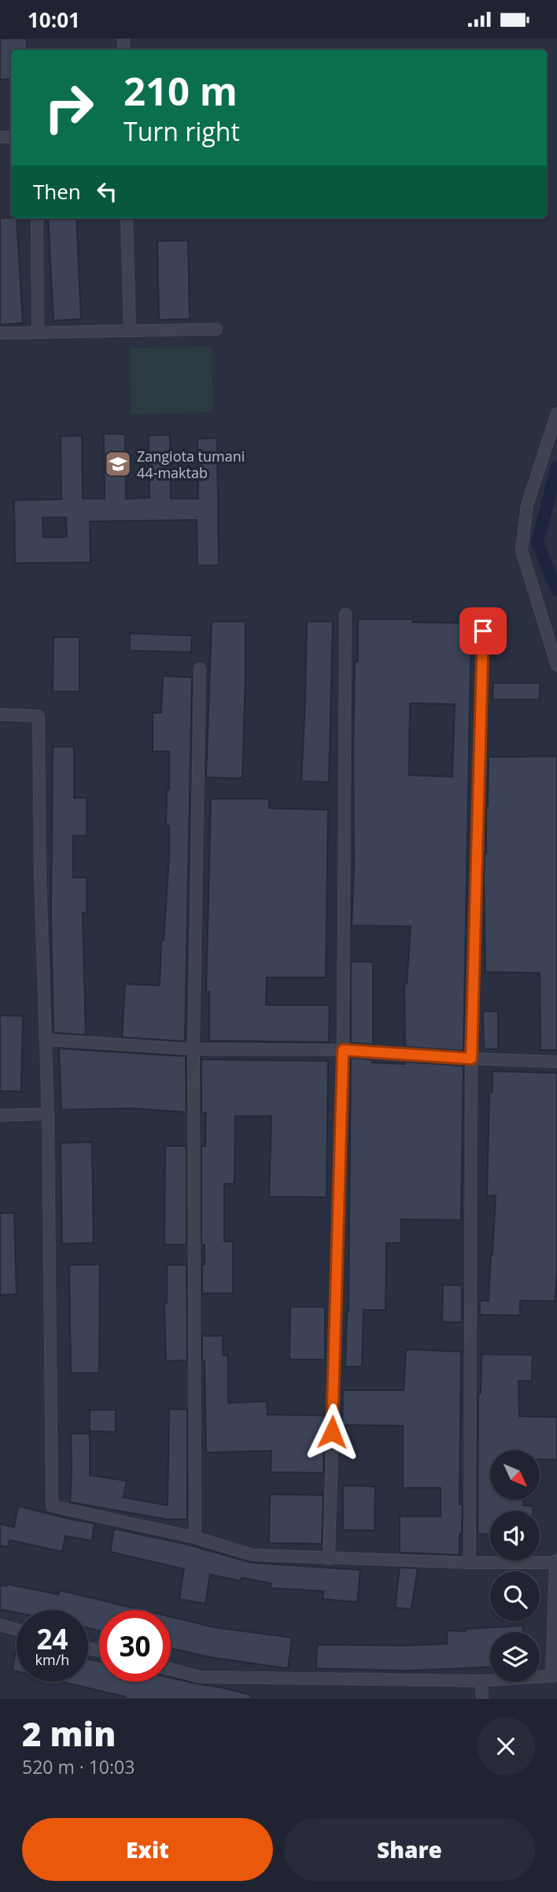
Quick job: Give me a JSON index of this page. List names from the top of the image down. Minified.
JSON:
{"places":{"school or university":["Zangiota tumani 44-maktab"]},"north":"bottom right","page":{"status":"10:01","turn":["210 m","Turn right"],"then":"Then","speed":"24 km/h","limit":"30","heading":["2 min","520 m · 10:03"],"buttons":["Exit","Share"]}}
